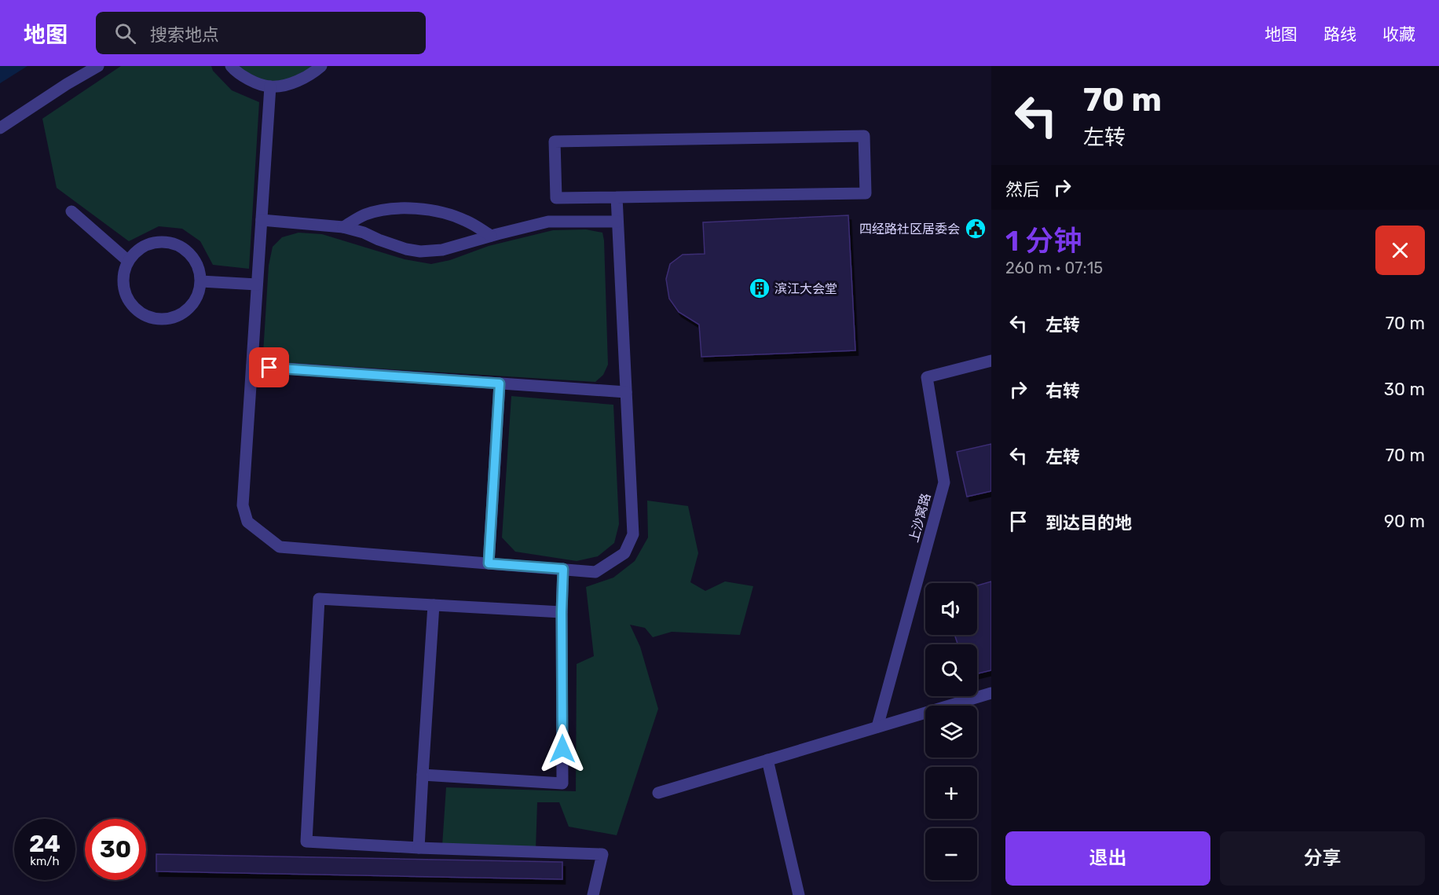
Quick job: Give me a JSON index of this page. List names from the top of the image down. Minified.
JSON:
{"streets":{"street":["上沙窝路"]},"places":{"public building":["四经路社区居委会"],"building":["滨江大会堂"]},"page":{"header":"地图","search":"搜索地点","nav":["地图","路线","收藏"],"turn":["70 m","左转"],"then":"然后","heading":["1 分钟","260 m · 07:15"],"list":[{"name":"左转","value":"70 m"},{"name":"右转","value":"30 m"},{"name":"左转","value":"70 m"},{"name":"到达目的地","value":"90 m"}],"map_buttons":["+","−"],"speed":"24 km/h","limit":"30","buttons":["退出","分享"]}}
